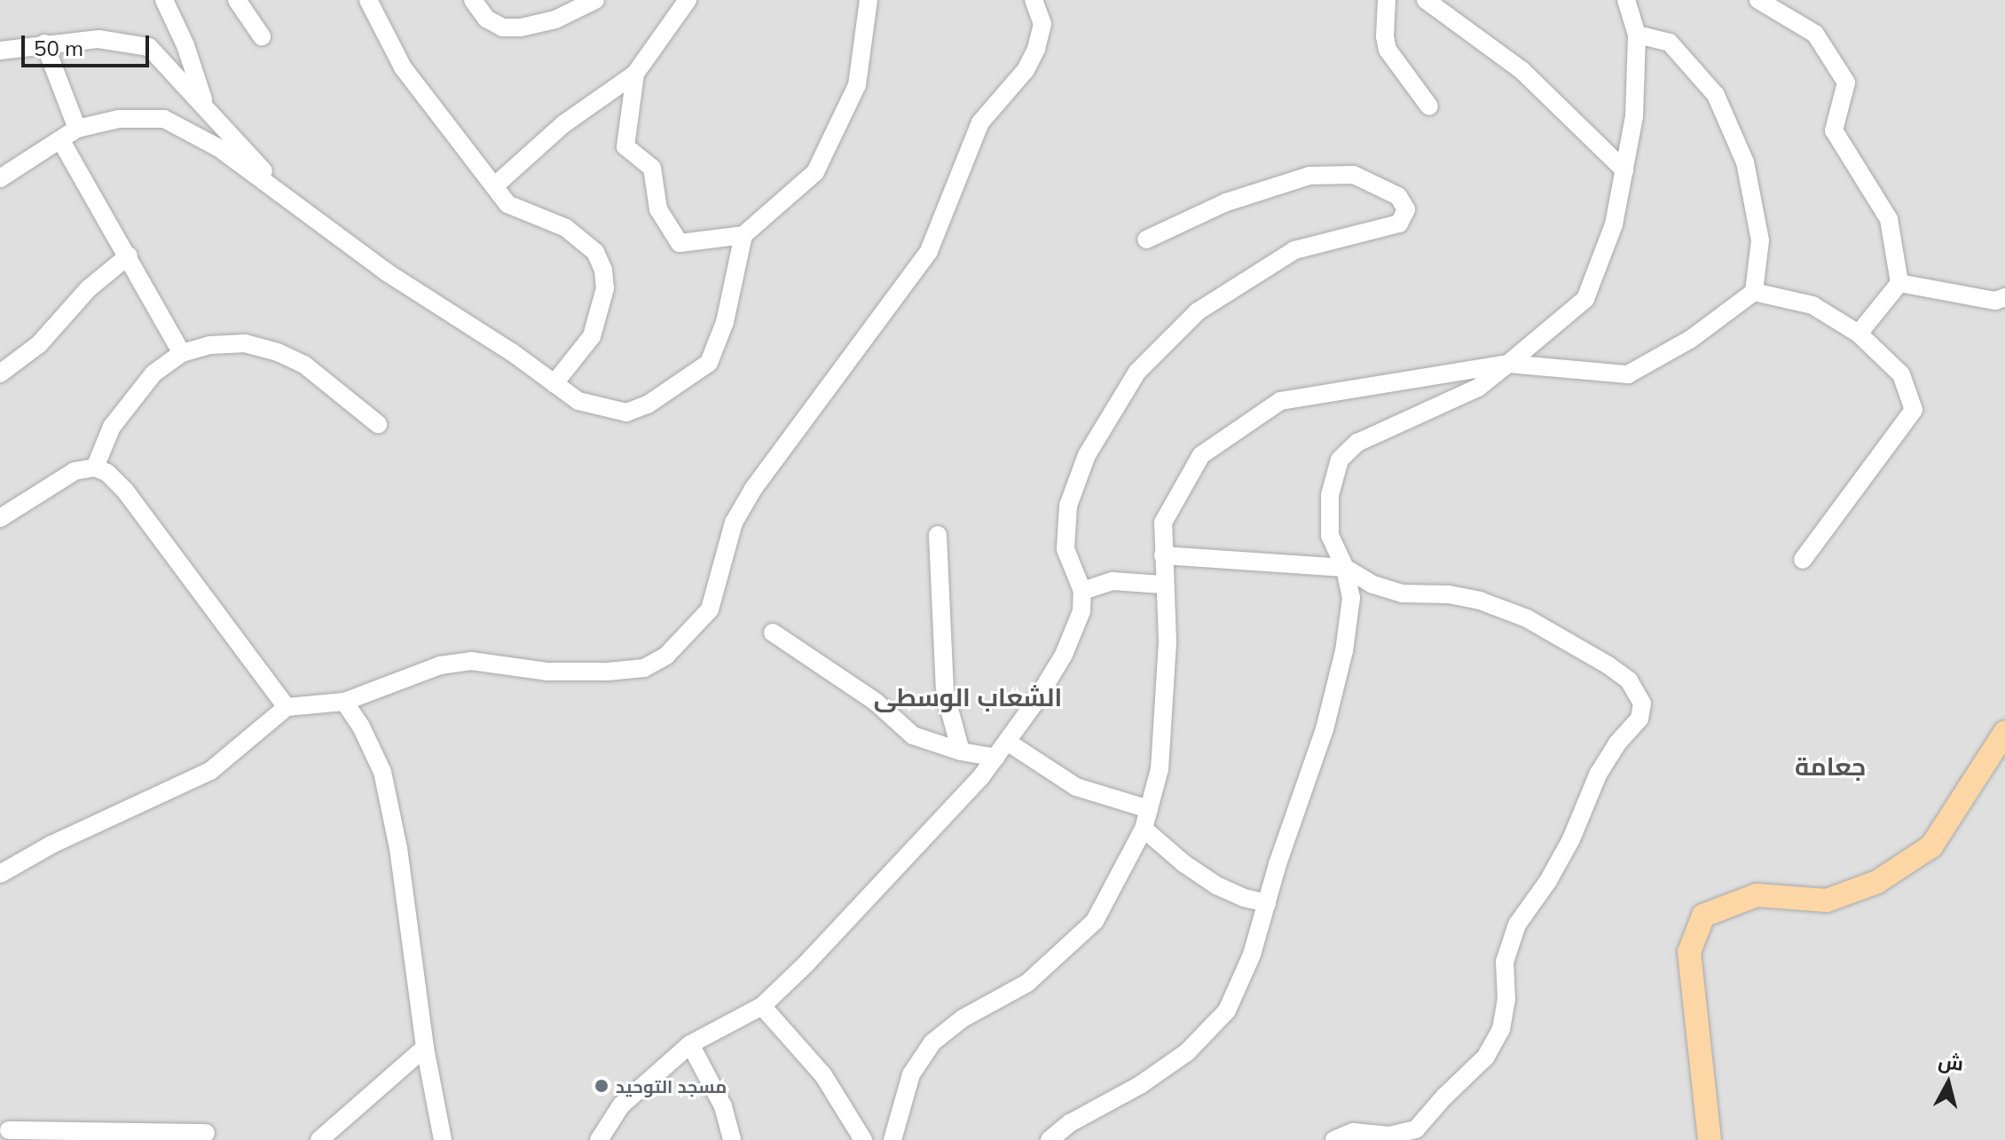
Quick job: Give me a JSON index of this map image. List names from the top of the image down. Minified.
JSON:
{"districts":["الشعاب الوسطى","جعامة"],"places":["مسجد التوحيد"],"scale_bar":"50 m","north":"top"}
